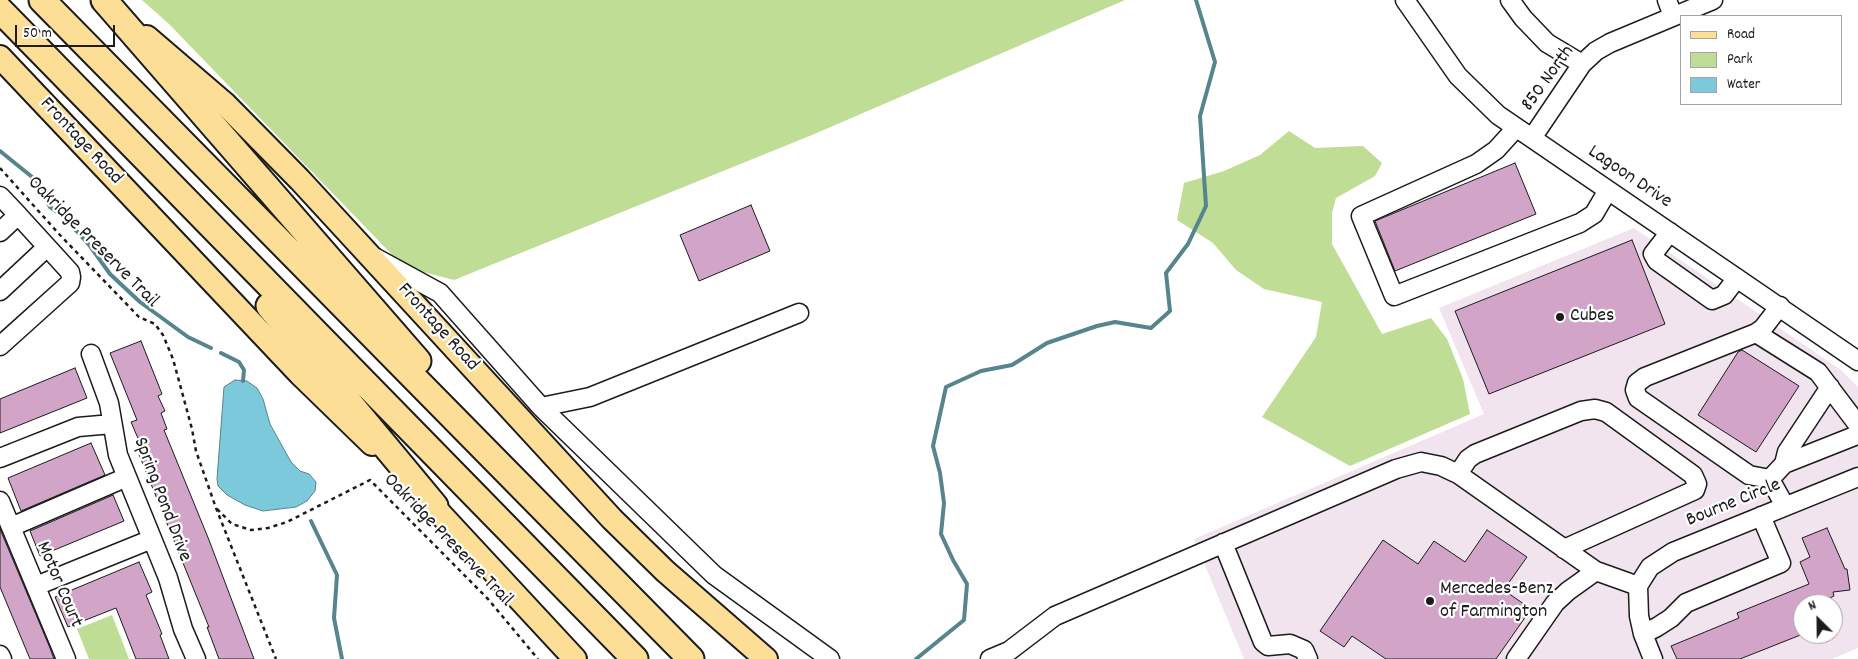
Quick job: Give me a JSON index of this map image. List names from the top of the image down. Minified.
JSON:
{"streets":{"main road":["Frontage Road"],"street":["850 North","Lagoon Drive","Spring Pond Drive","Bourne Circle","Motor Court"],"path":["Oakridge Preserve Trail"]},"crossings":[["850 North","Lagoon Drive"],["Spring Pond Drive","Motor Court"]],"places":["Cubes","Mercedes-Benz of Farmington"],"legend":["Road","Park","Water"],"scale_bar":"50 m","north":"top left"}
